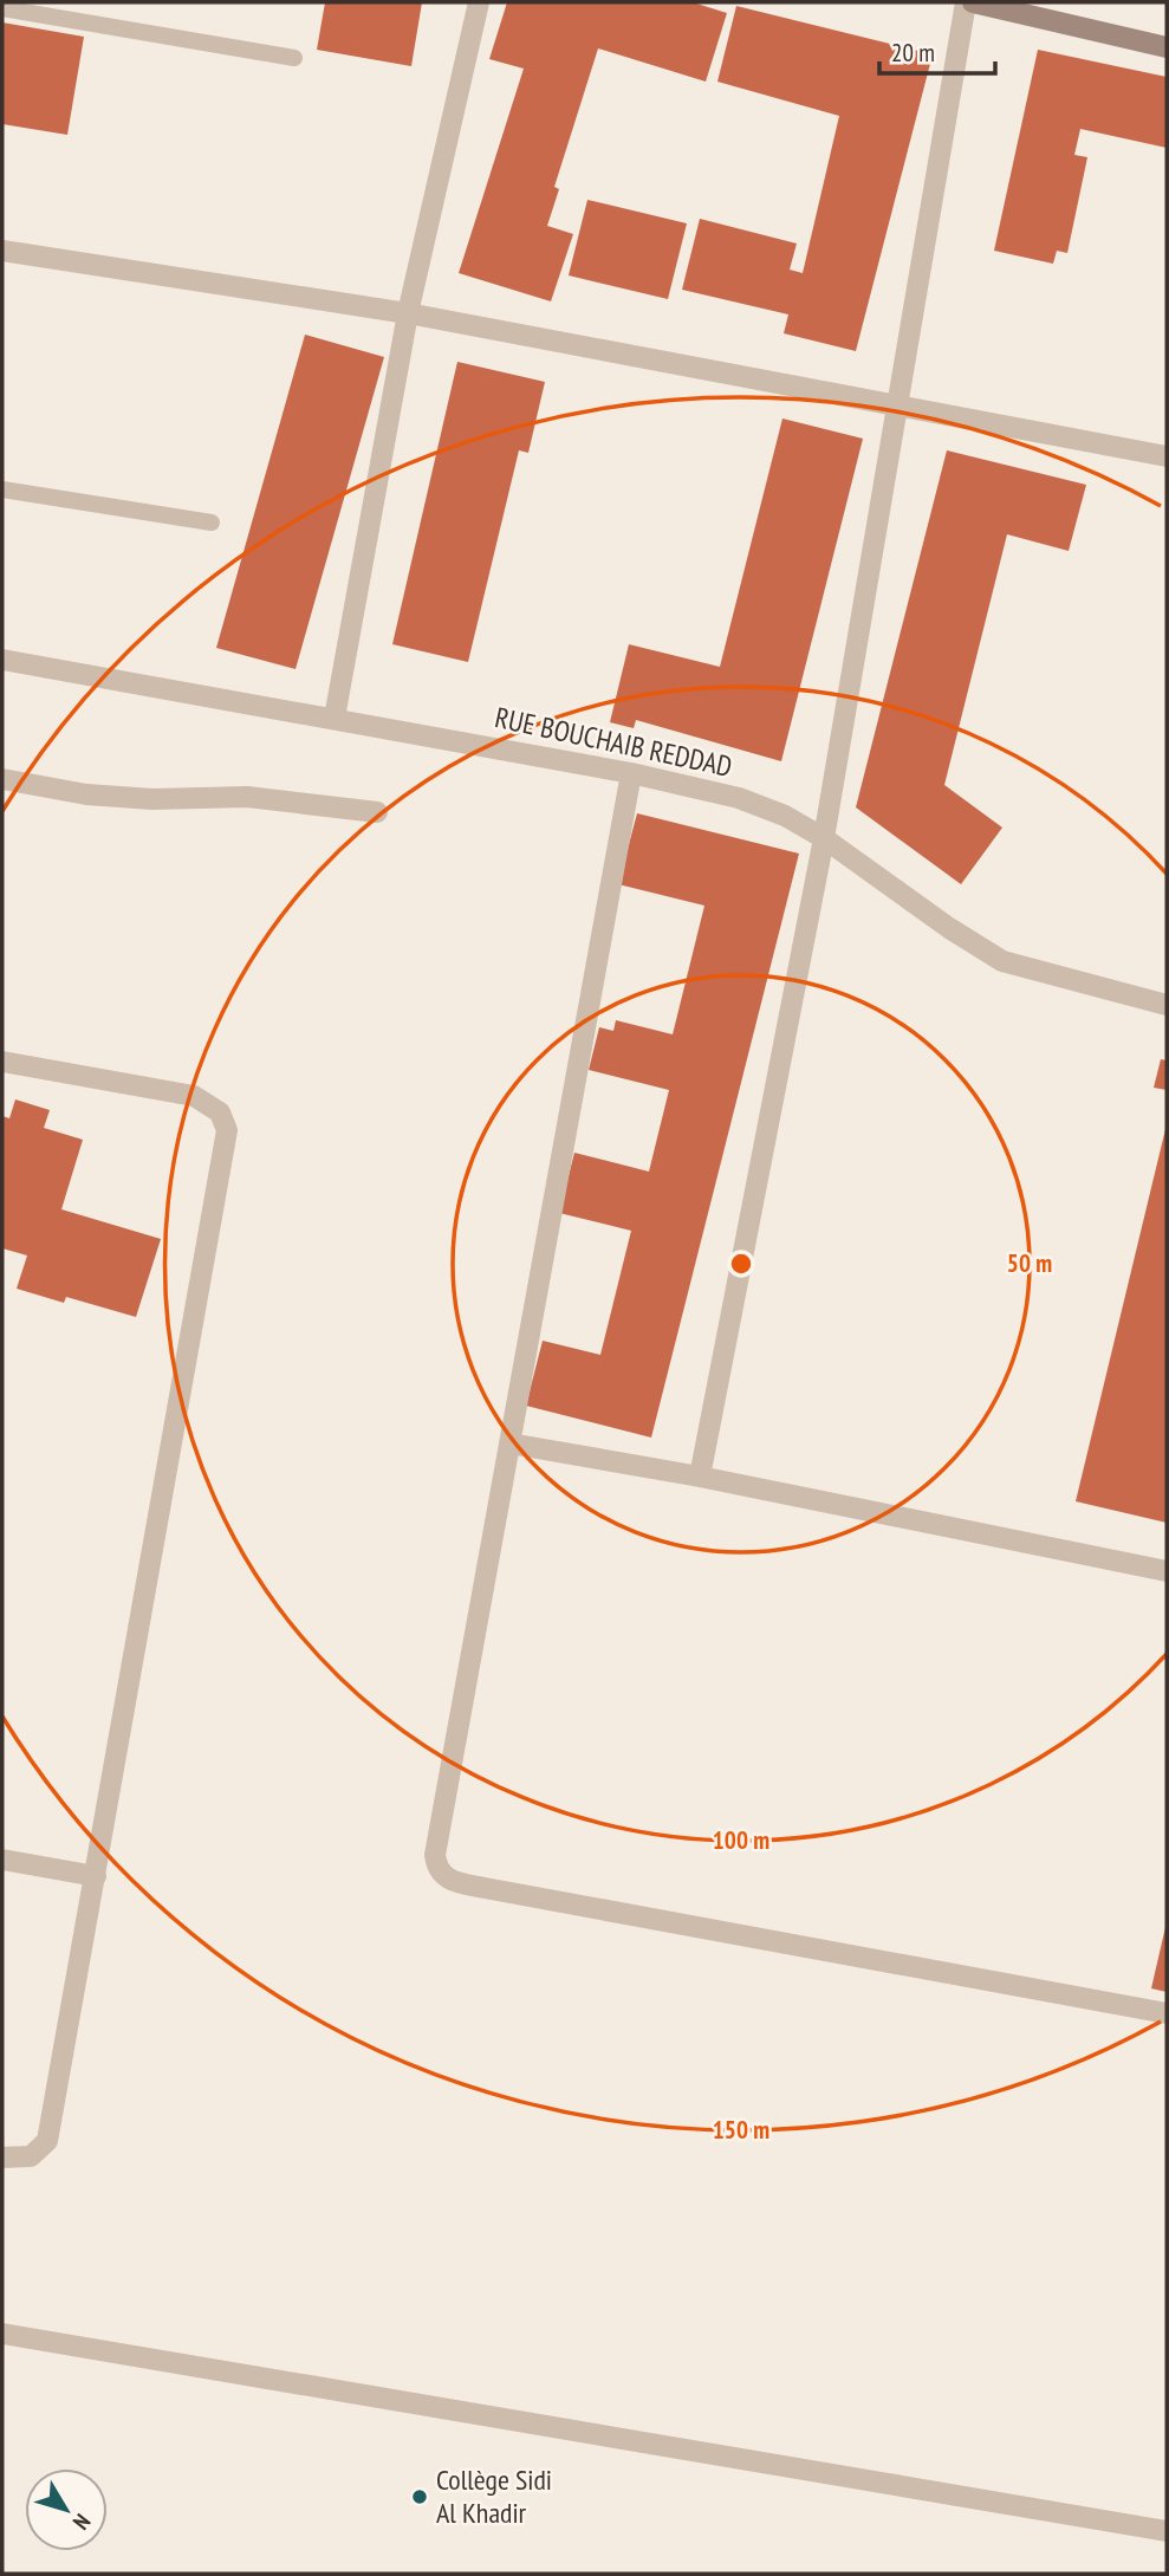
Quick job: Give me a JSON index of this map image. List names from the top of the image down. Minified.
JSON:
{"streets":{"street":["RUE BOUCHAIB REDDAD"]},"places":["Collège Sidi Al Khadir"],"scale_bar":"20 m","north":"bottom right","rings":["50 m","100 m","150 m"]}
